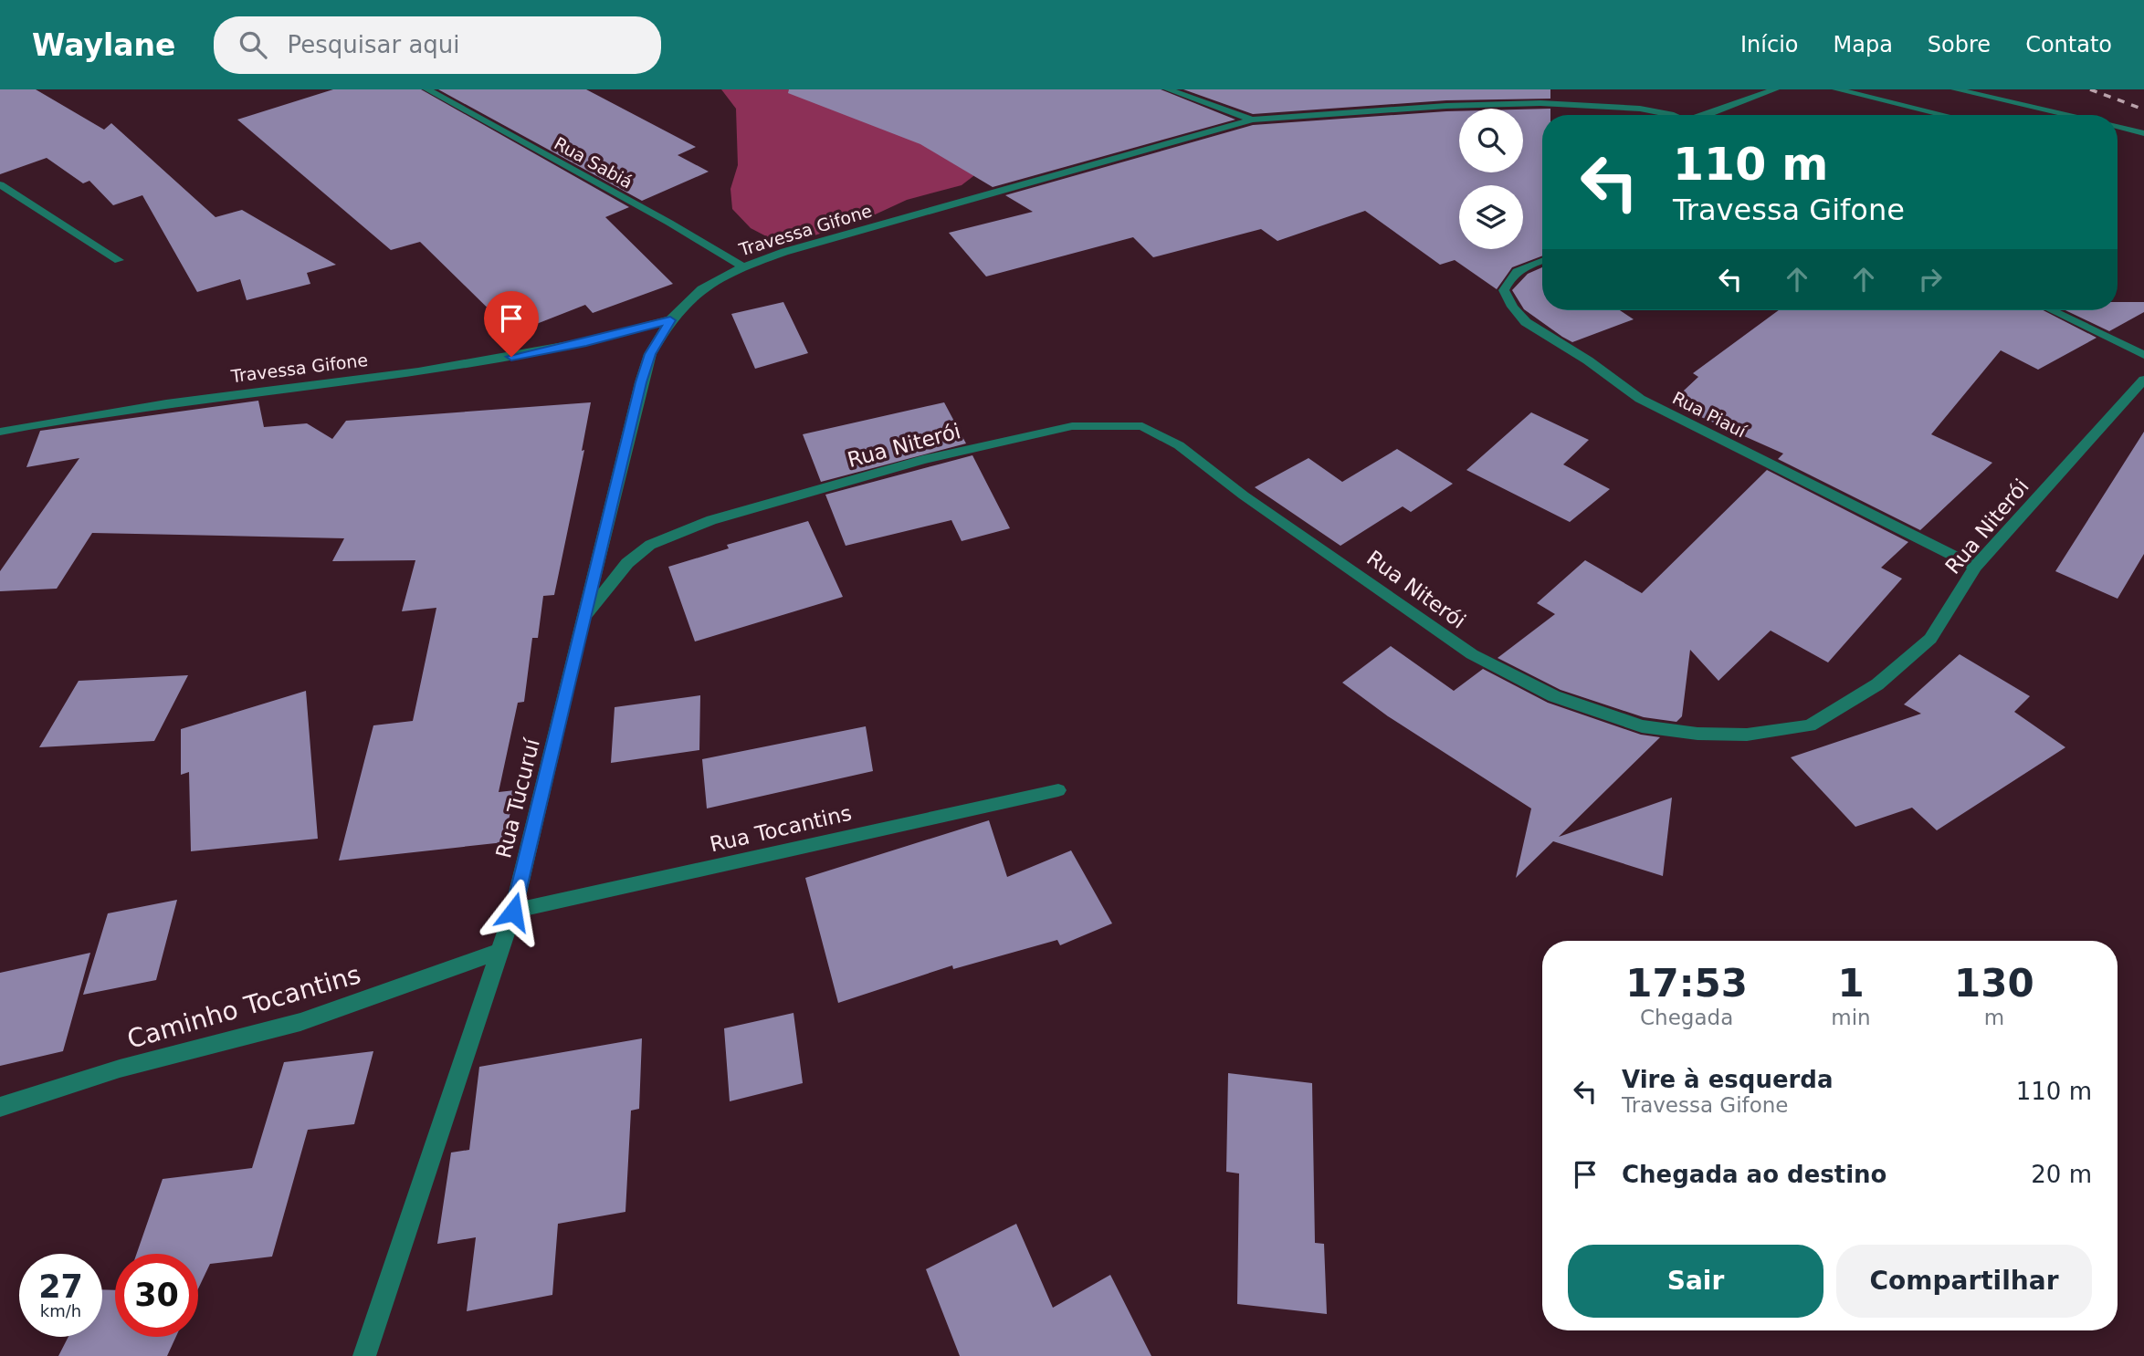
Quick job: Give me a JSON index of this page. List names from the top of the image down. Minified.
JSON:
{"streets":{"street":["Rua Sabiá","Travessa Gifone","Rua Piauí","Rua Niterói","Rua Tucuruí","Rua Tocantins","Caminho Tocantins"]},"crossings":[["Rua Sabiá","Travessa Gifone"],["Travessa Gifone","Rua Tucuruí"],["Rua Piauí","Rua Niterói"],["Rua Niterói","Rua Tucuruí"],["Rua Tucuruí","Rua Tocantins"],["Rua Tucuruí","Caminho Tocantins"]],"page":{"header":"Waylane","search":"Pesquisar aqui","nav":["Início","Mapa","Sobre","Contato"],"turn":["110 m","Travessa Gifone"],"eta":["17:53","Chegada","1","min","130","m"],"list":[{"name":"Vire à esquerda","note":"Travessa Gifone","value":"110 m"},{"name":"Chegada ao destino","value":"20 m"}],"buttons":["Sair","Compartilhar"],"speed":"27 km/h","limit":"30"}}
